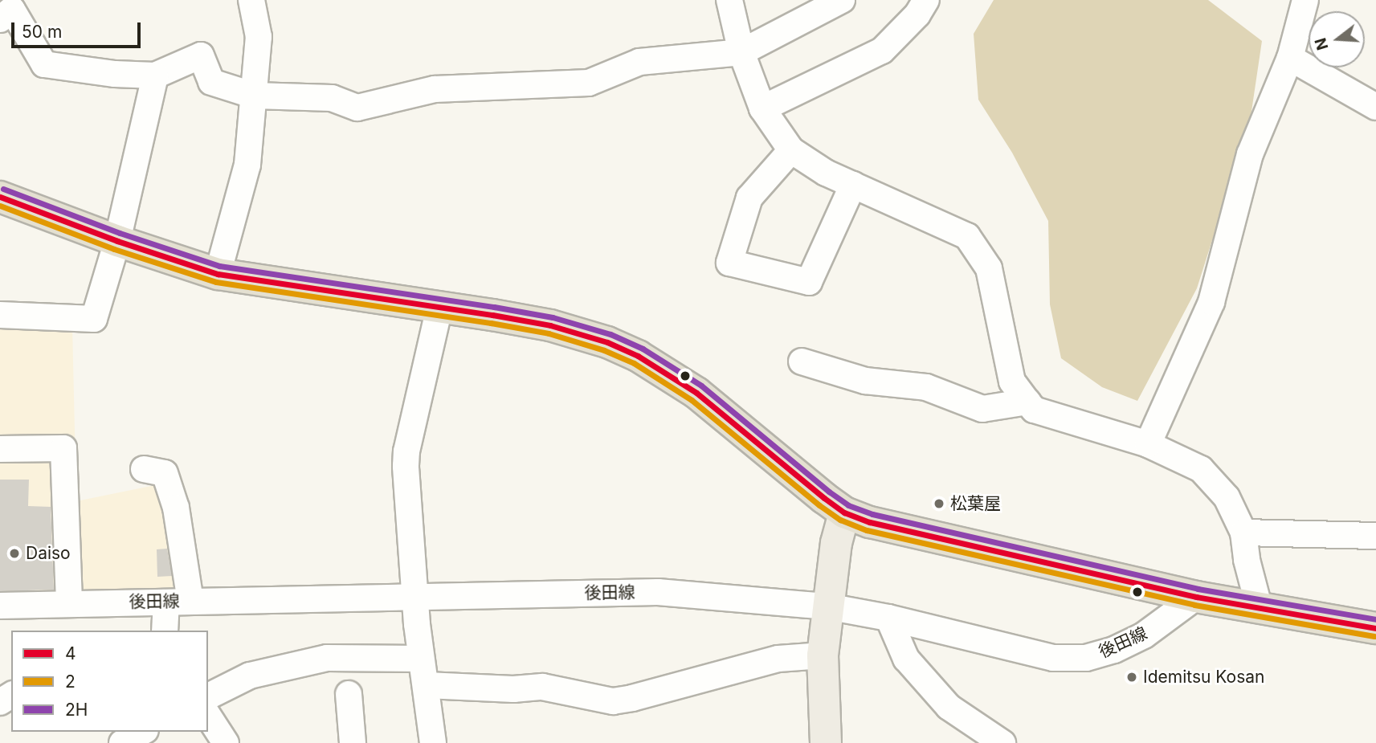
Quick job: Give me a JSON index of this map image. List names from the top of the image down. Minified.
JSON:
{"streets":{"street":["後田線"]},"places":["松葉屋","Daiso","Idemitsu Kosan"],"lines":["transit line 2H","transit line 4","transit line 2"],"legend":["4","2","2H"],"scale_bar":"50 m","north":"left"}
